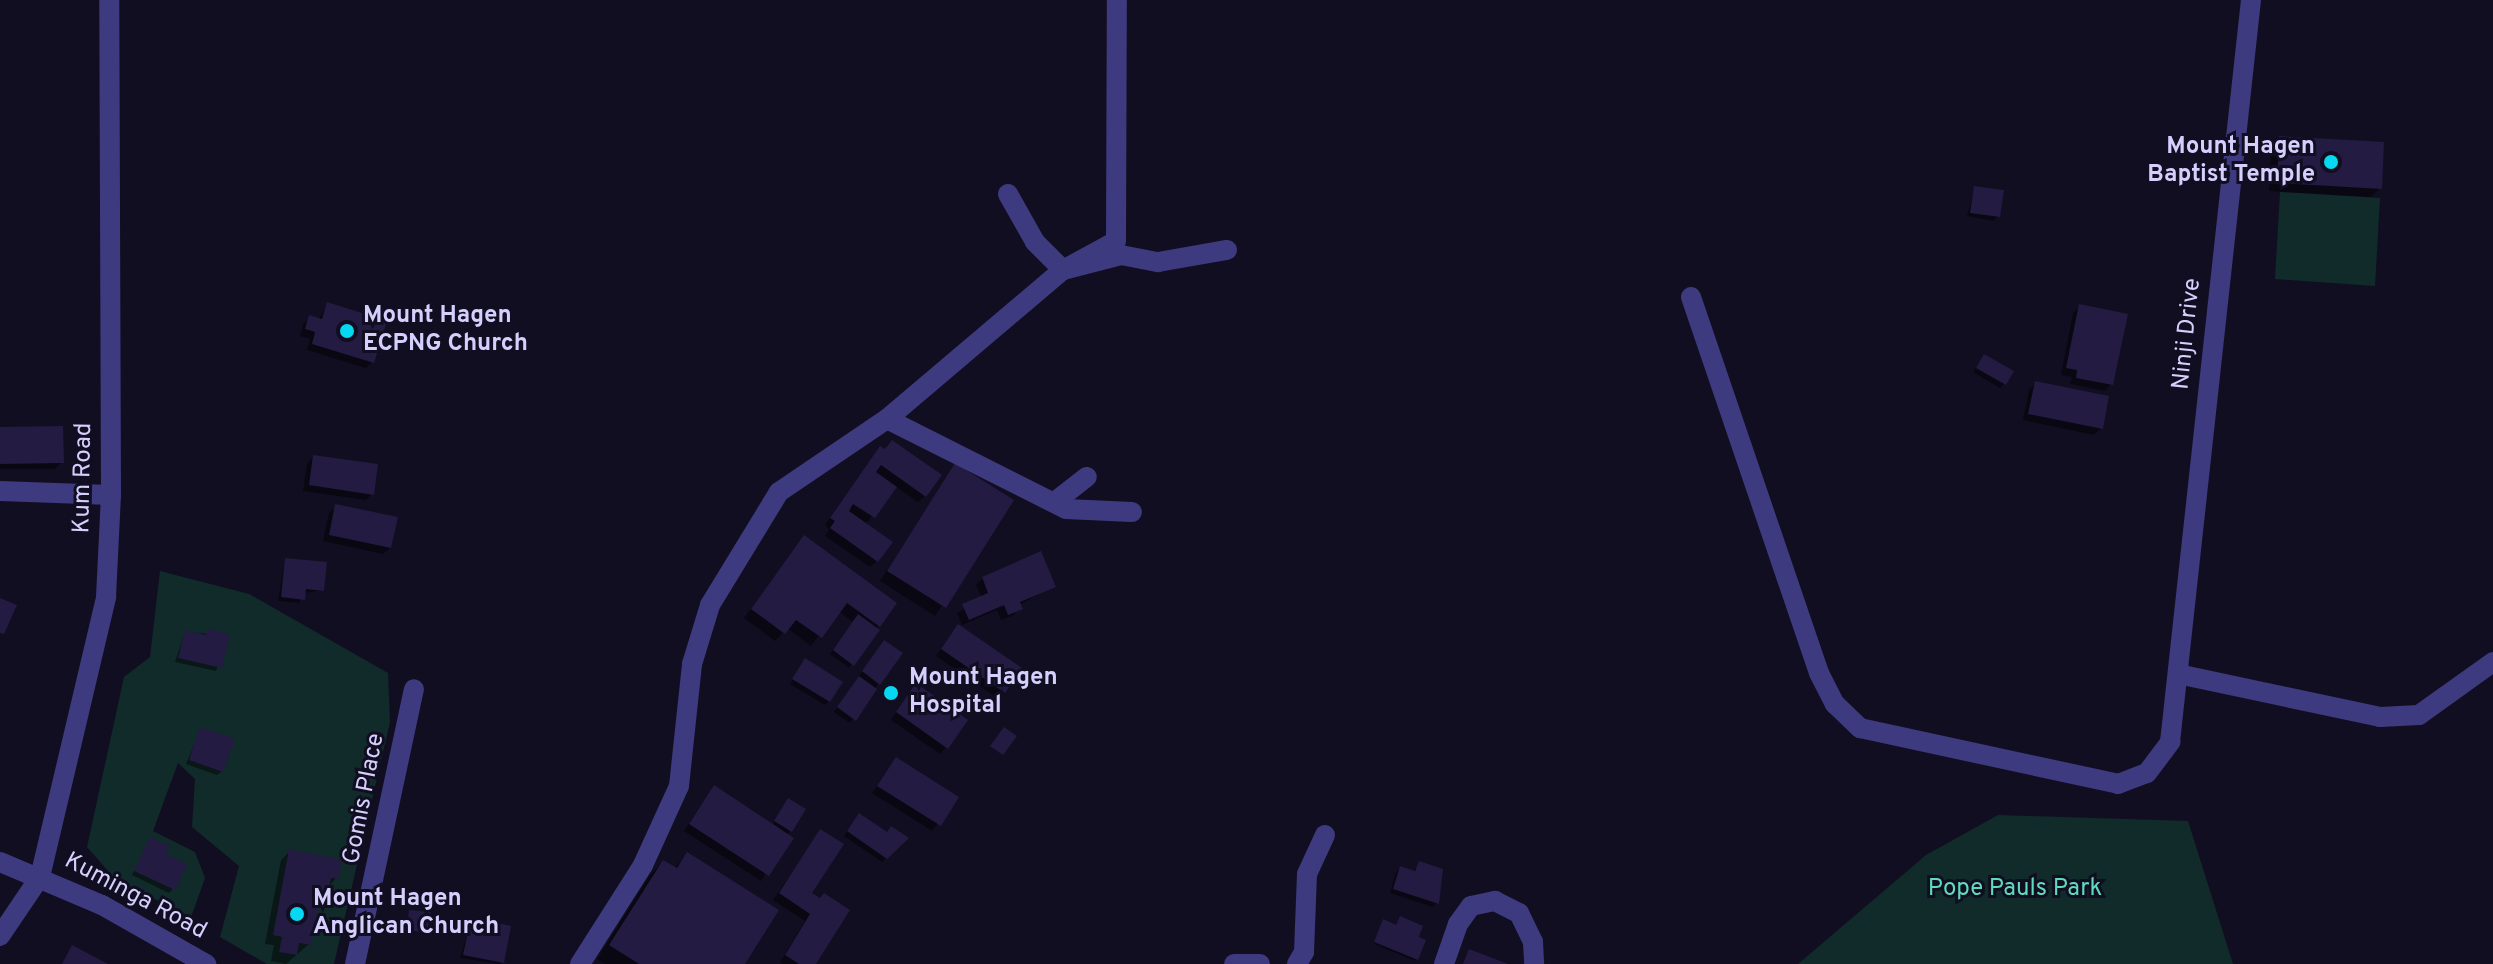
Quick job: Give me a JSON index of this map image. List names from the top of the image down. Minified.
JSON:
{"streets":{"street":["Ninji Drive","Kum Road","Gomis Place","Kuminga Road"]},"crossings":[["Kum Road","Kuminga Road"]],"parks":["Pope Pauls Park"],"places":["Mount Hagen Baptist Temple","Mount Hagen ECPNG Church","Mount Hagen Hospital","Mount Hagen Anglican Church"]}
